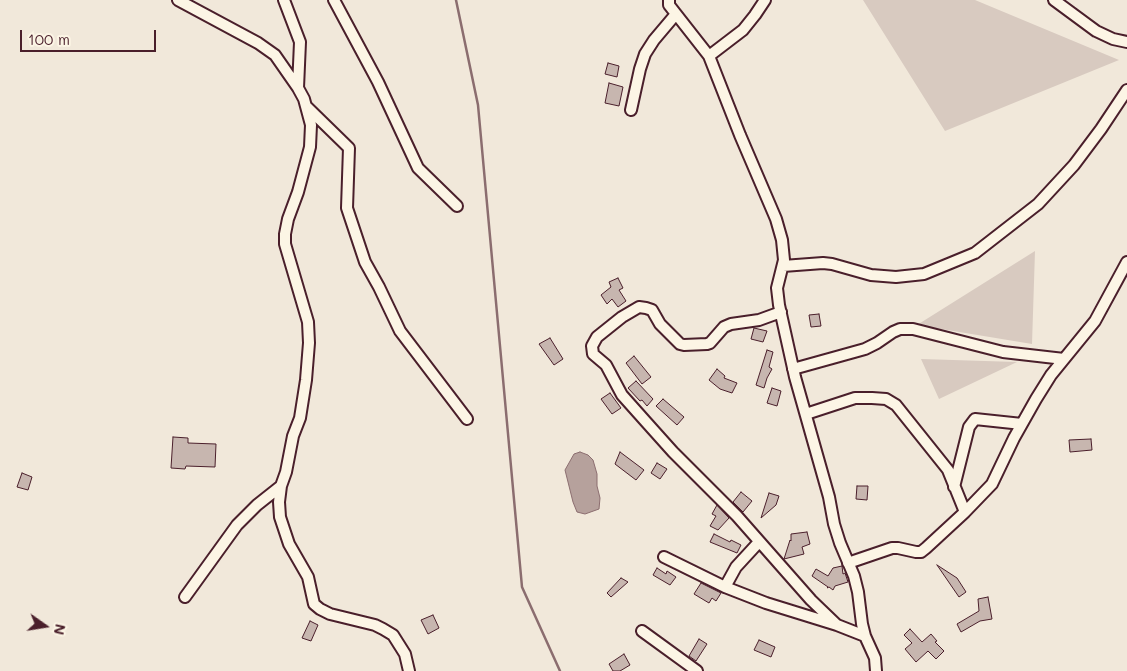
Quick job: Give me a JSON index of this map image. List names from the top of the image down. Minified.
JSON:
{"scale_bar":"100 m","north":"right"}
